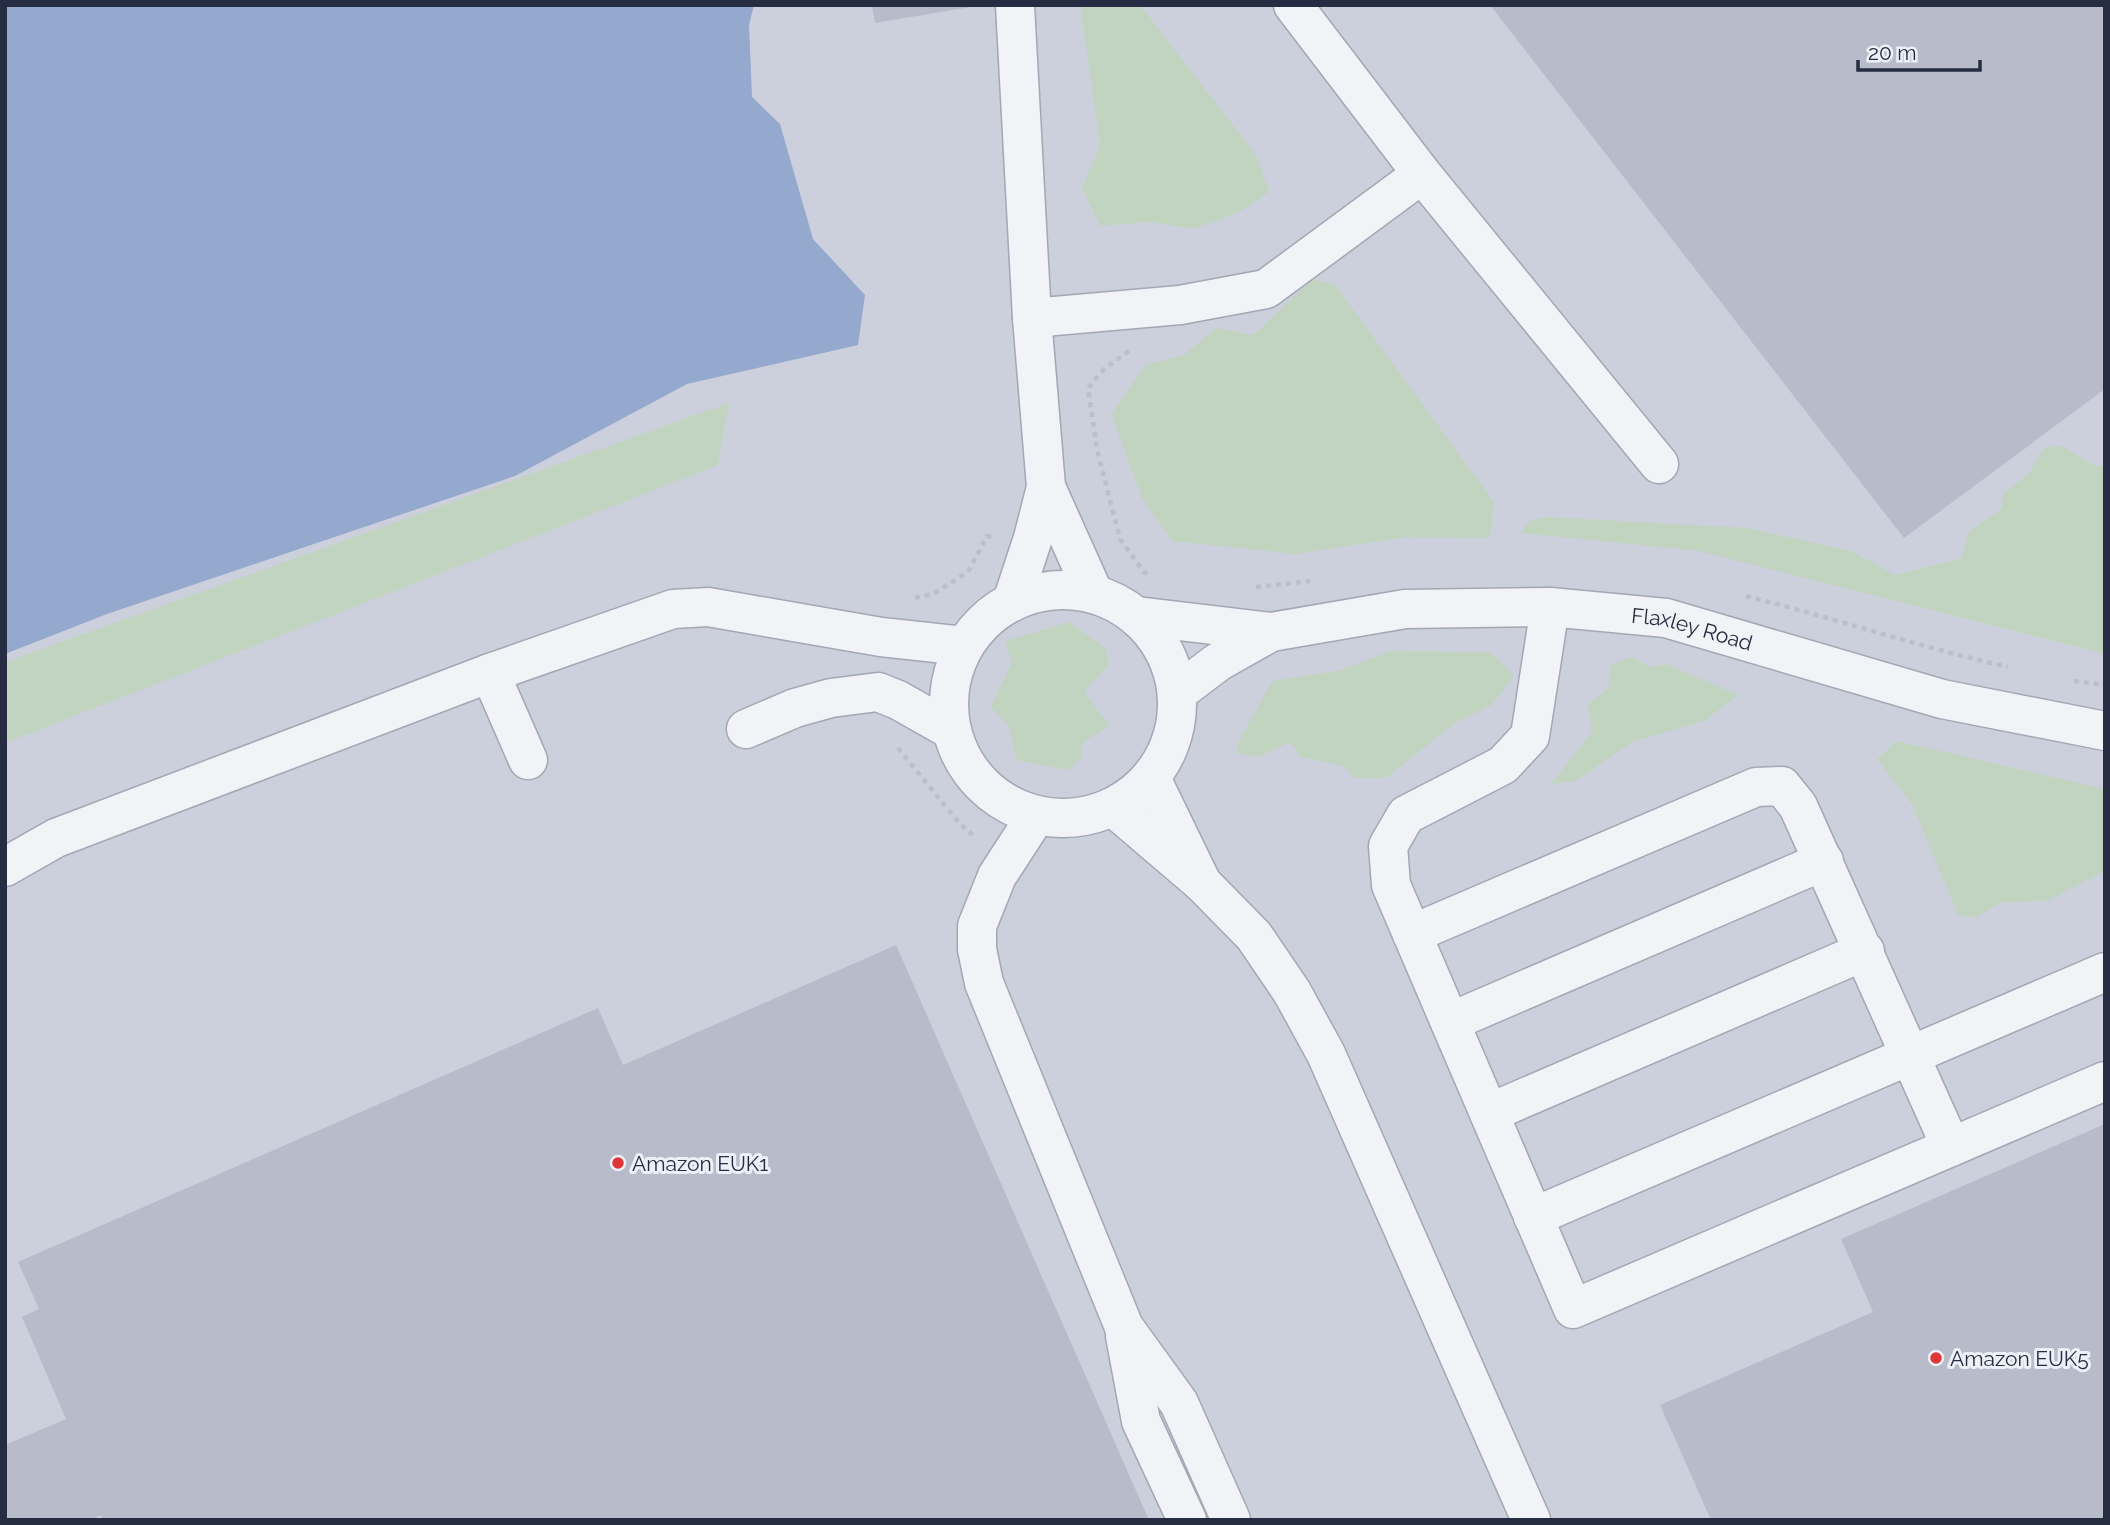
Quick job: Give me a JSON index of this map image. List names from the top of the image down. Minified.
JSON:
{"streets":{"street":["Flaxley Road"]},"places":["Amazon EUK1","Amazon EUK5"],"scale_bar":"20 m"}
